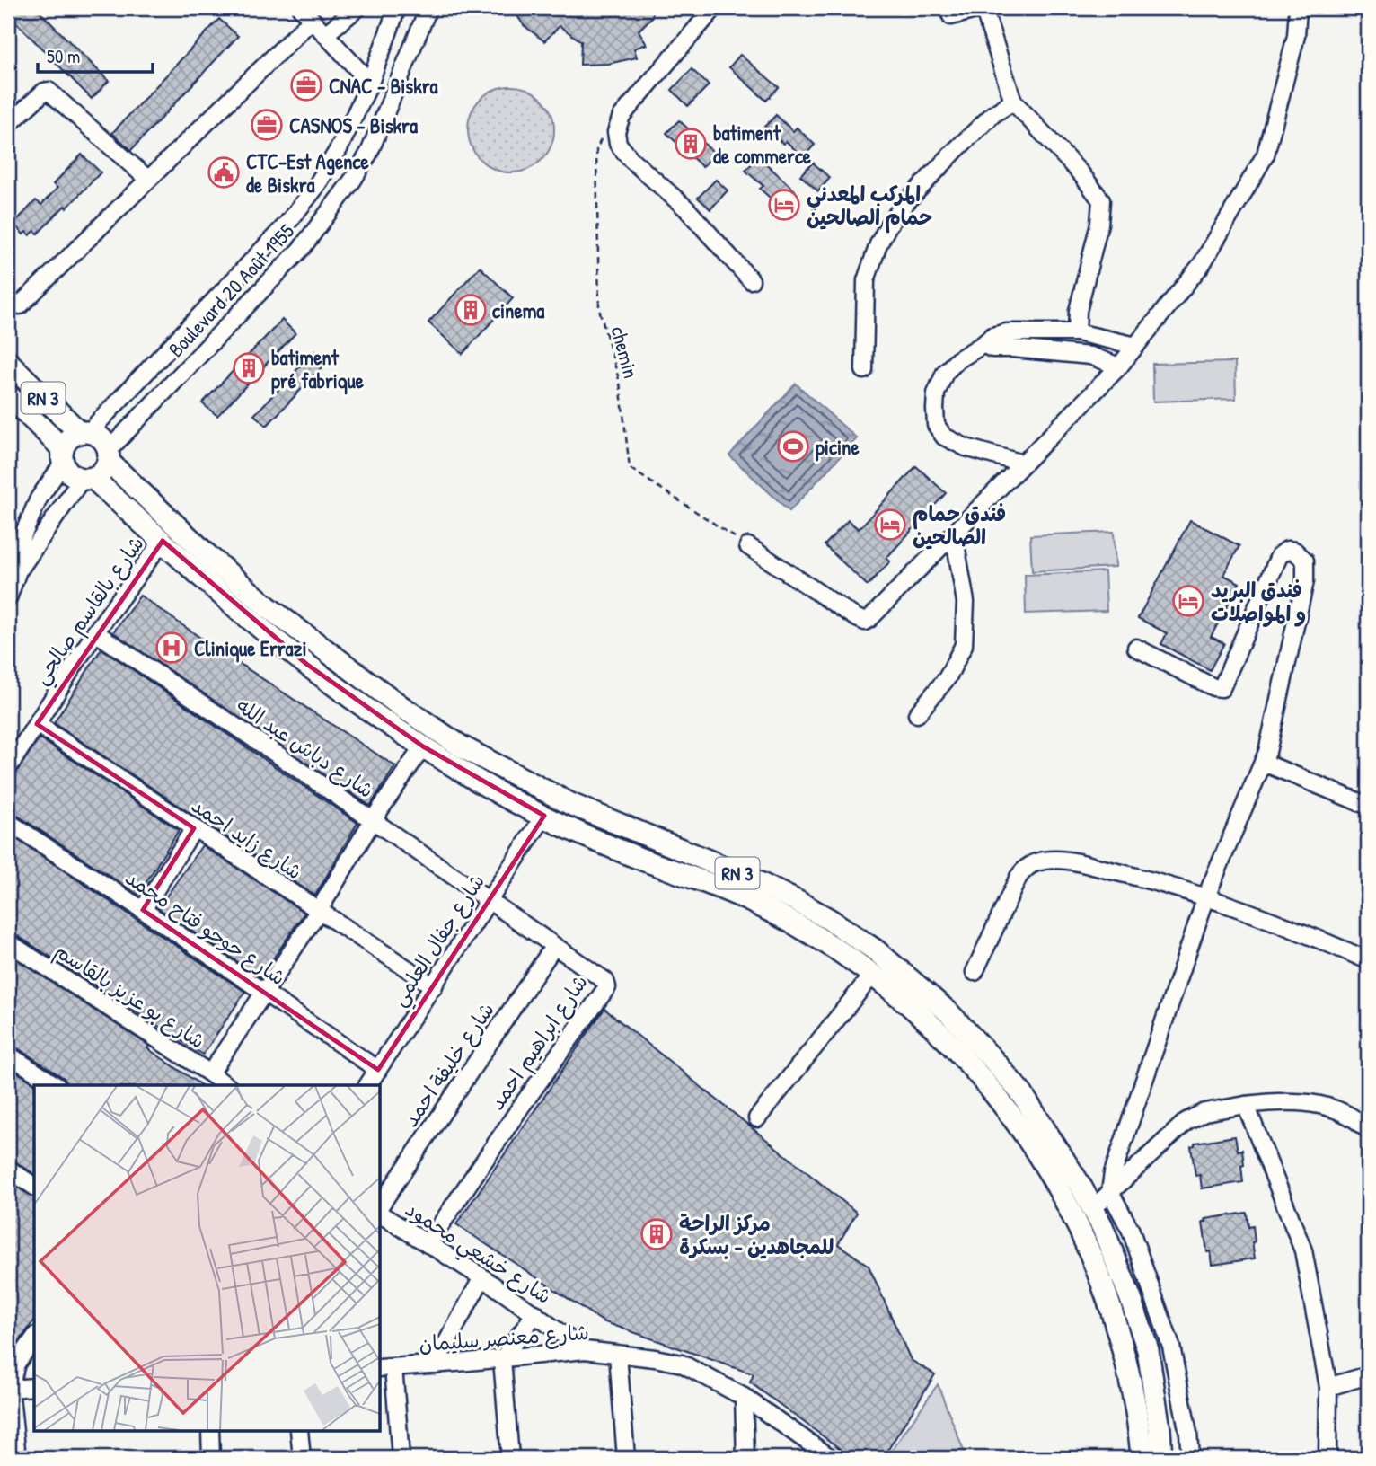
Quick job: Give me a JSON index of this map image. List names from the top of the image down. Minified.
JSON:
{"streets":{"main road":["RN 3"],"street":["Boulevard 20 Août 1955","شارع بالقاسم صالحي","شارع دباش عبد الله","شارع زايد احمد","شارع حوحو فتاح محمد","شارع جفال العلمي","شارع بو عزيز بالقاسم","شارع ابراهيم احمد","شارع خليفة احمد","شارع خشعي محمود","شارع معنصر سليمان"],"path":["chemin"]},"crossings":[["Boulevard 20 Août 1955","RN 3"],["RN 3","شارع بالقاسم صالحي"],["RN 3","شارع جفال العلمي"],["شارع بالقاسم صالحي","شارع دباش عبد الله"],["شارع بالقاسم صالحي","شارع زايد احمد"],["شارع دباش عبد الله","شارع جفال العلمي"],["شارع دباش عبد الله","شارع ابراهيم احمد"],["شارع زايد احمد","شارع جفال العلمي"],["شارع حوحو فتاح محمد","شارع جفال العلمي"],["شارع جفال العلمي","شارع ابراهيم احمد"],["شارع ابراهيم احمد","شارع خليفة احمد"],["شارع ابراهيم احمد","شارع خشعي محمود"],["شارع خشعي محمود","شارع معنصر سليمان"]],"places":{"office":["CNAC - Biskra","CASNOS - Biskra"],"building":["batiment de commerce","cinema","batiment pré fabrique","مركز الراحة للمجاهدين - بسكرة"],"public building":["CTC-Est Agence de Biskra"],"hotel":["المركب المعدني حمام الصالحين","فندق حمام الصالحين","فندق البريد و المواصلات"],"sports":["picine"],"hospital":["Clinique Errazi"]},"scale_bar":"50 m"}
